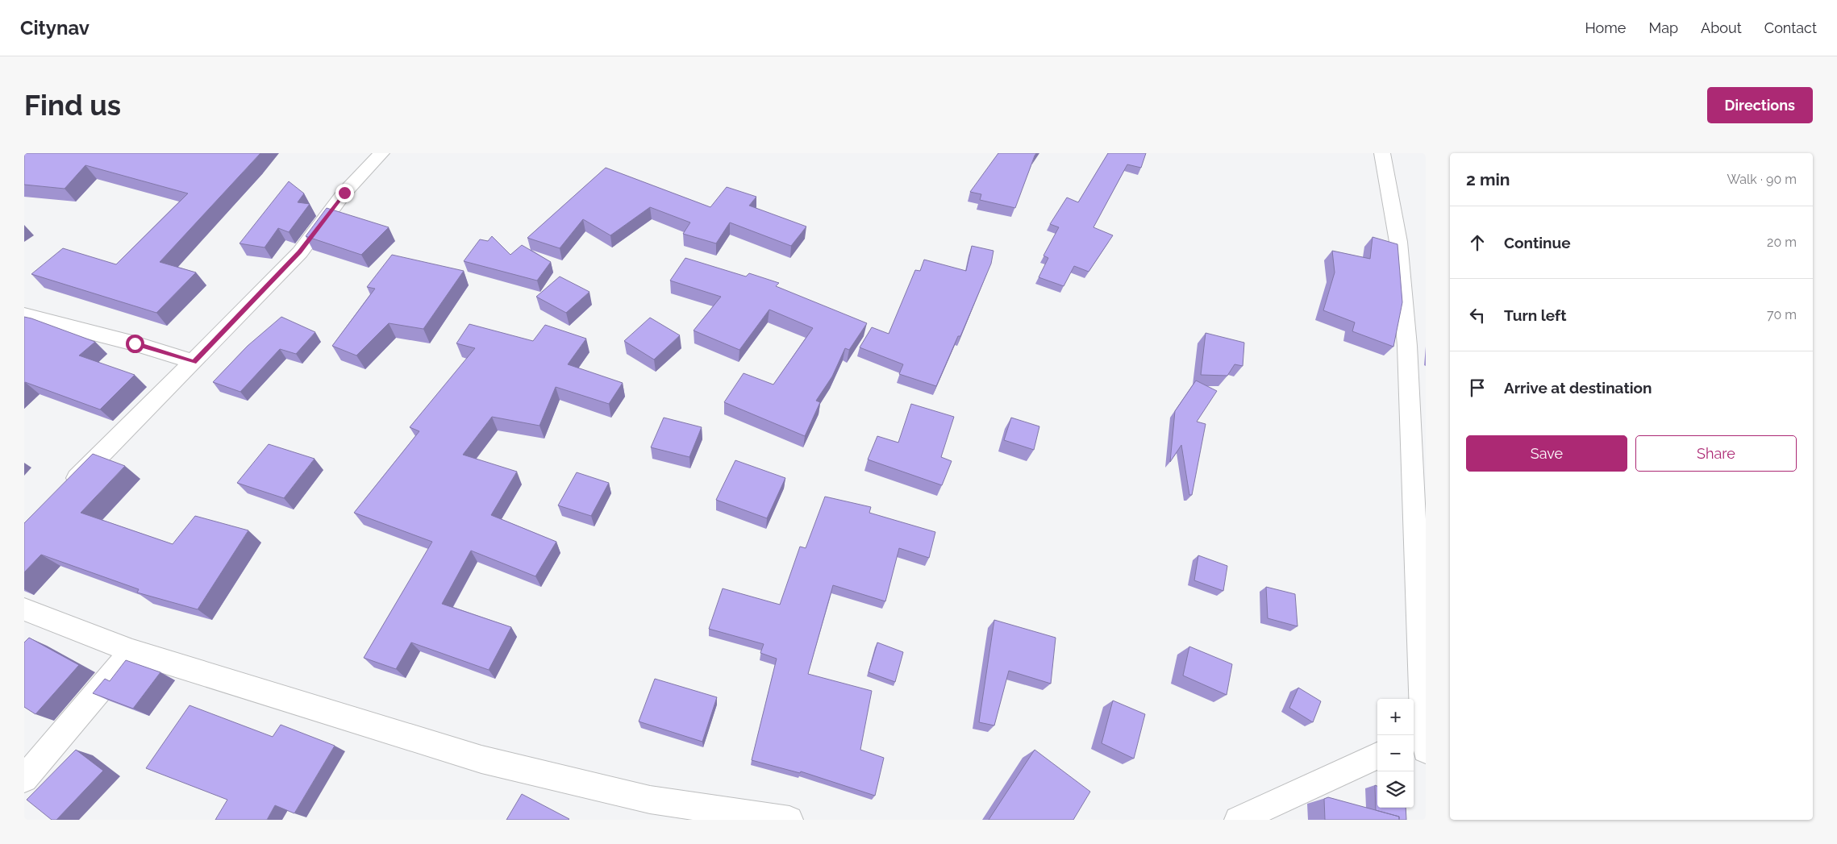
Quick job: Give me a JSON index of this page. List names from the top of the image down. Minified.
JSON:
{"page":{"header":"Citynav","nav":["Home","Map","About","Contact"],"buttons":["Directions",["Save","Share"]],"title":"Find us","heading":["2 min","Walk · 90 m"],"list":[["Continue","20 m"],["Turn left","70 m"],"Arrive at destination"],"map_buttons":["+","−"]}}
